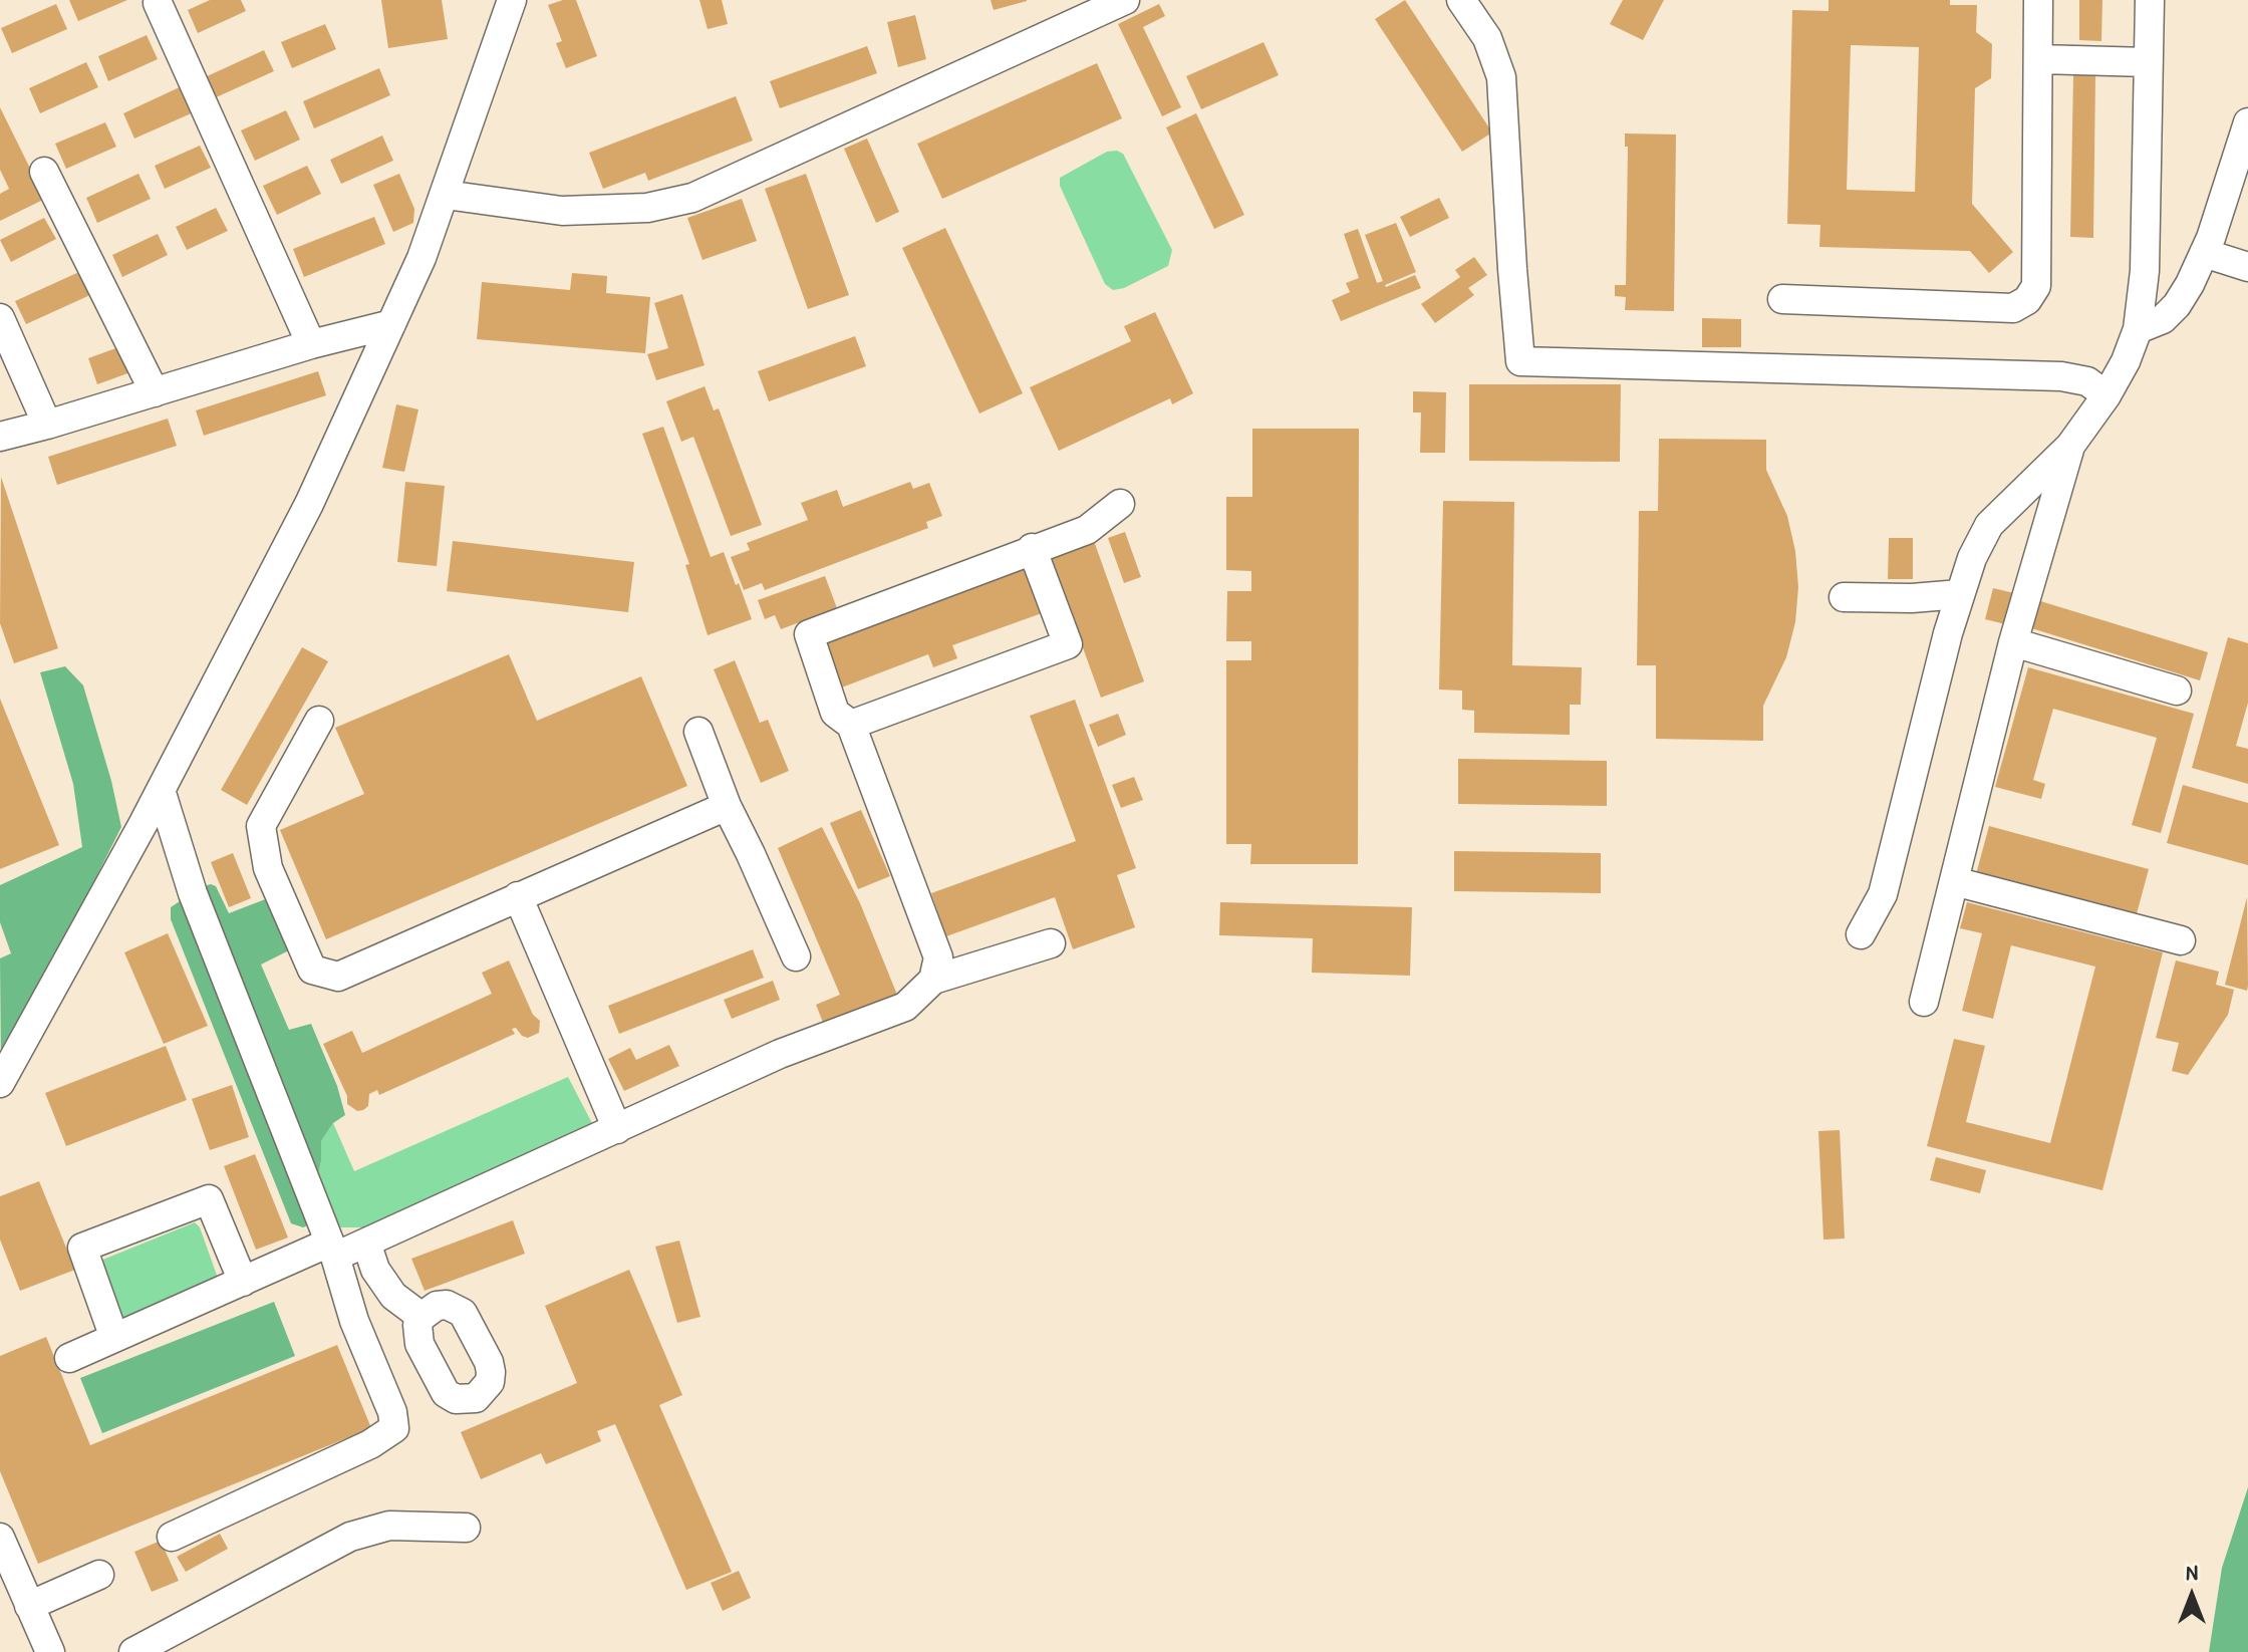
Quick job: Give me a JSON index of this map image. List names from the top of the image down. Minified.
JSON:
{"north":"top"}
